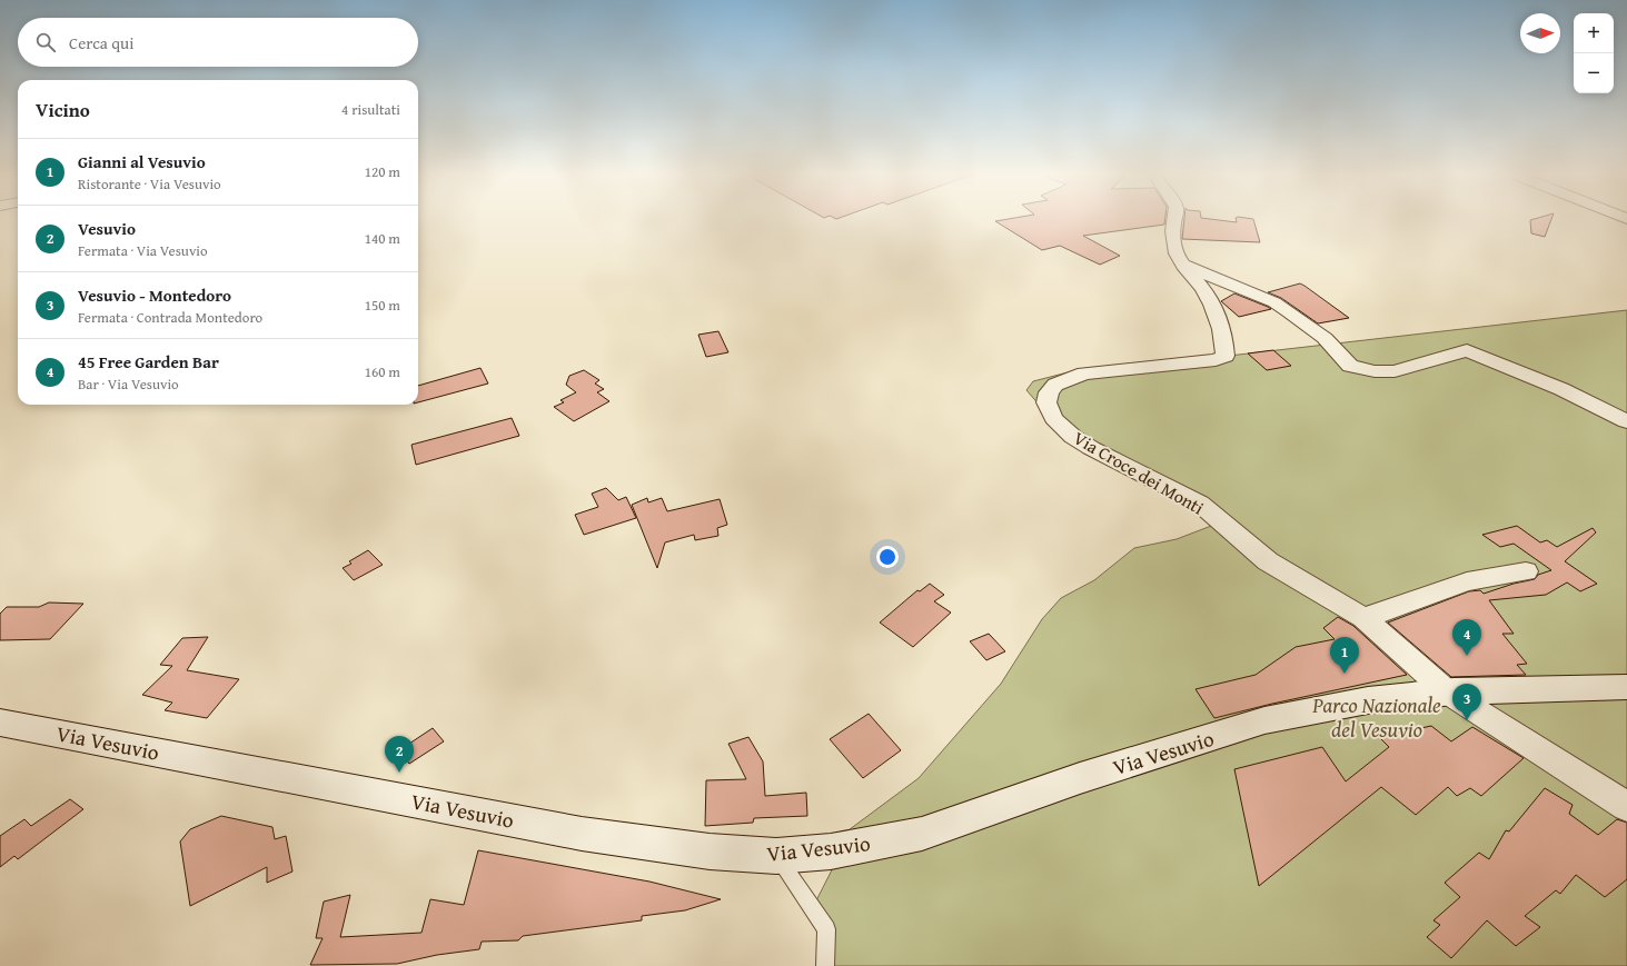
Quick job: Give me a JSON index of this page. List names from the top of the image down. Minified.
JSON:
{"streets":{"street":["Via Croce dei Monti","Via Vesuvio"]},"crossings":[["Via Croce dei Monti","Via Vesuvio"]],"parks":["Parco Nazionale del Vesuvio"],"north":"right","page":{"map_buttons":["+","−"],"search":"Cerca qui","heading":["Vicino","4 risultati"],"list":[{"mark":"1","name":"Gianni al Vesuvio","note":"Ristorante · Via Vesuvio","value":"120 m"},{"mark":"2","name":"Vesuvio","note":"Fermata · Via Vesuvio","value":"140 m"},{"mark":"3","name":"Vesuvio - Montedoro","note":"Fermata · Contrada Montedoro","value":"150 m"},{"mark":"4","name":"45 Free Garden Bar","note":"Bar · Via Vesuvio","value":"160 m"}],"pins":["4","1","3","2"]}}
